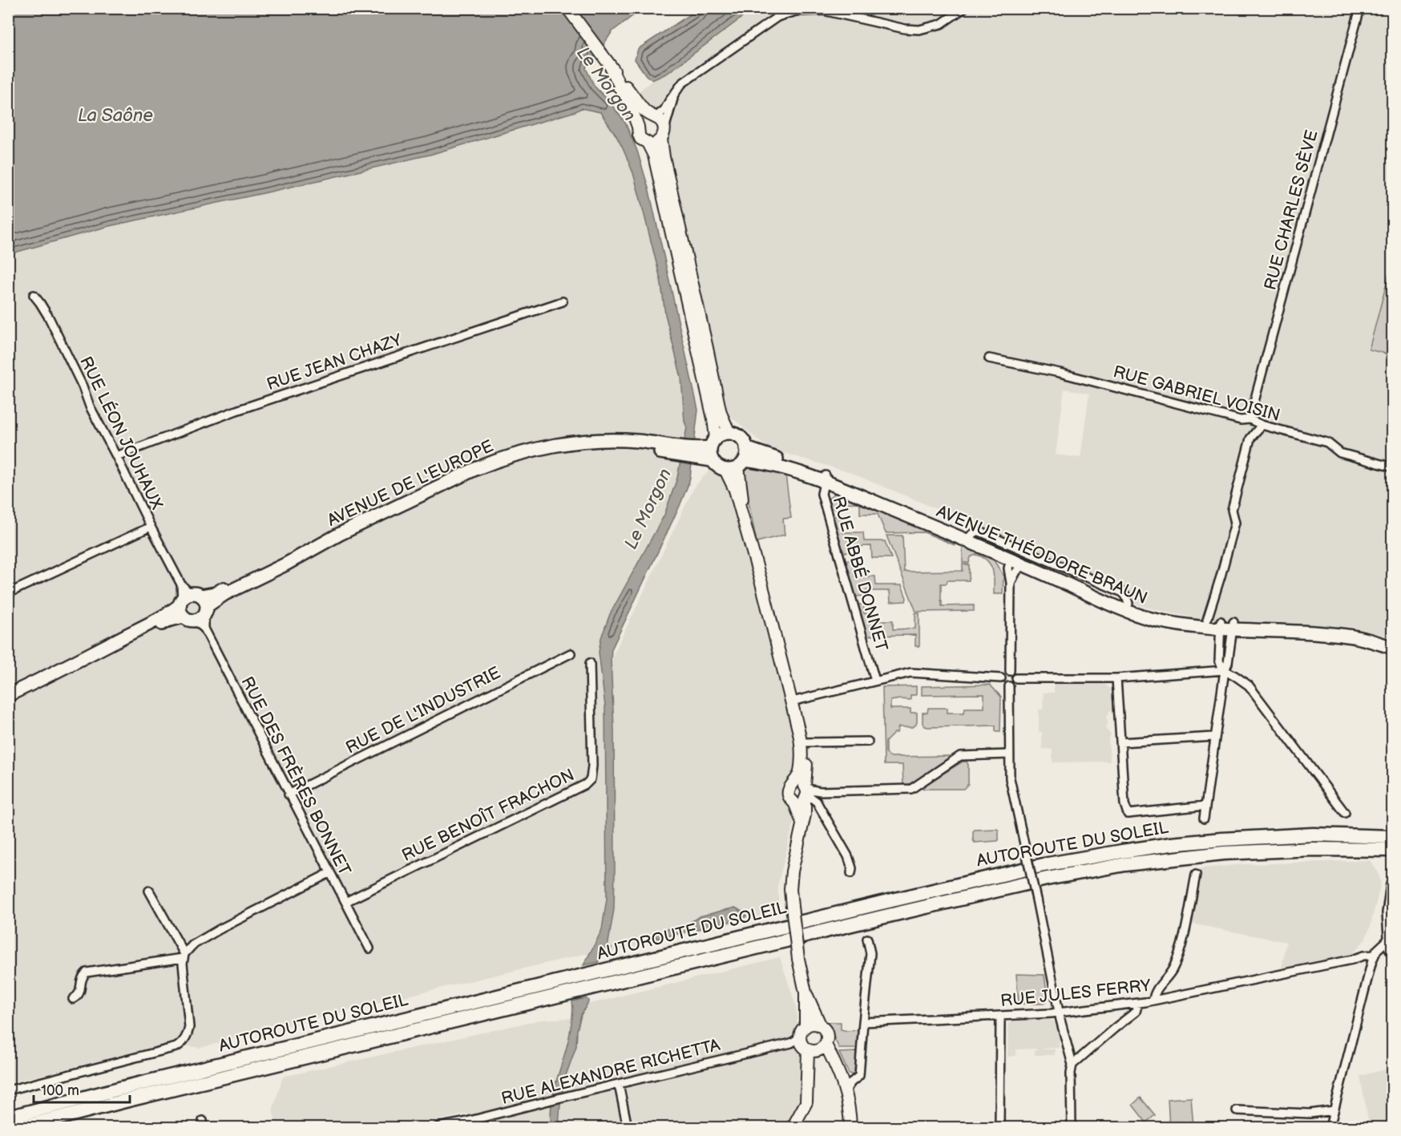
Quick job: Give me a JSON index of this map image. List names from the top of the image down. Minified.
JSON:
{"streets":{"highway":["AUTOROUTE DU SOLEIL"],"main road":["AVENUE DE L'EUROPE","AVENUE THÉODORE BRAUN"],"street":["RUE CHARLES SÈVE","RUE JEAN CHAZY","RUE GABRIEL VOISIN","RUE LÉON JOUHAUX","RUE ABBÉ DONNET","RUE DE L'INDUSTRIE","RUE DES FRÈRES BONNET","RUE BENOÎT FRACHON","RUE JULES FERRY","RUE ALEXANDRE RICHETTA"]},"crossings":[["RUE CHARLES SÈVE","RUE GABRIEL VOISIN"],["RUE JEAN CHAZY","RUE LÉON JOUHAUX"],["RUE LÉON JOUHAUX","AVENUE DE L'EUROPE"],["RUE LÉON JOUHAUX","RUE DES FRÈRES BONNET"],["AVENUE DE L'EUROPE","AVENUE THÉODORE BRAUN"],["AVENUE DE L'EUROPE","RUE DES FRÈRES BONNET"],["AVENUE THÉODORE BRAUN","RUE ABBÉ DONNET"],["RUE DE L'INDUSTRIE","RUE DES FRÈRES BONNET"],["RUE DES FRÈRES BONNET","RUE BENOÎT FRACHON"]],"water":["Le Morgon","La Saône"],"scale_bar":"100 m"}
